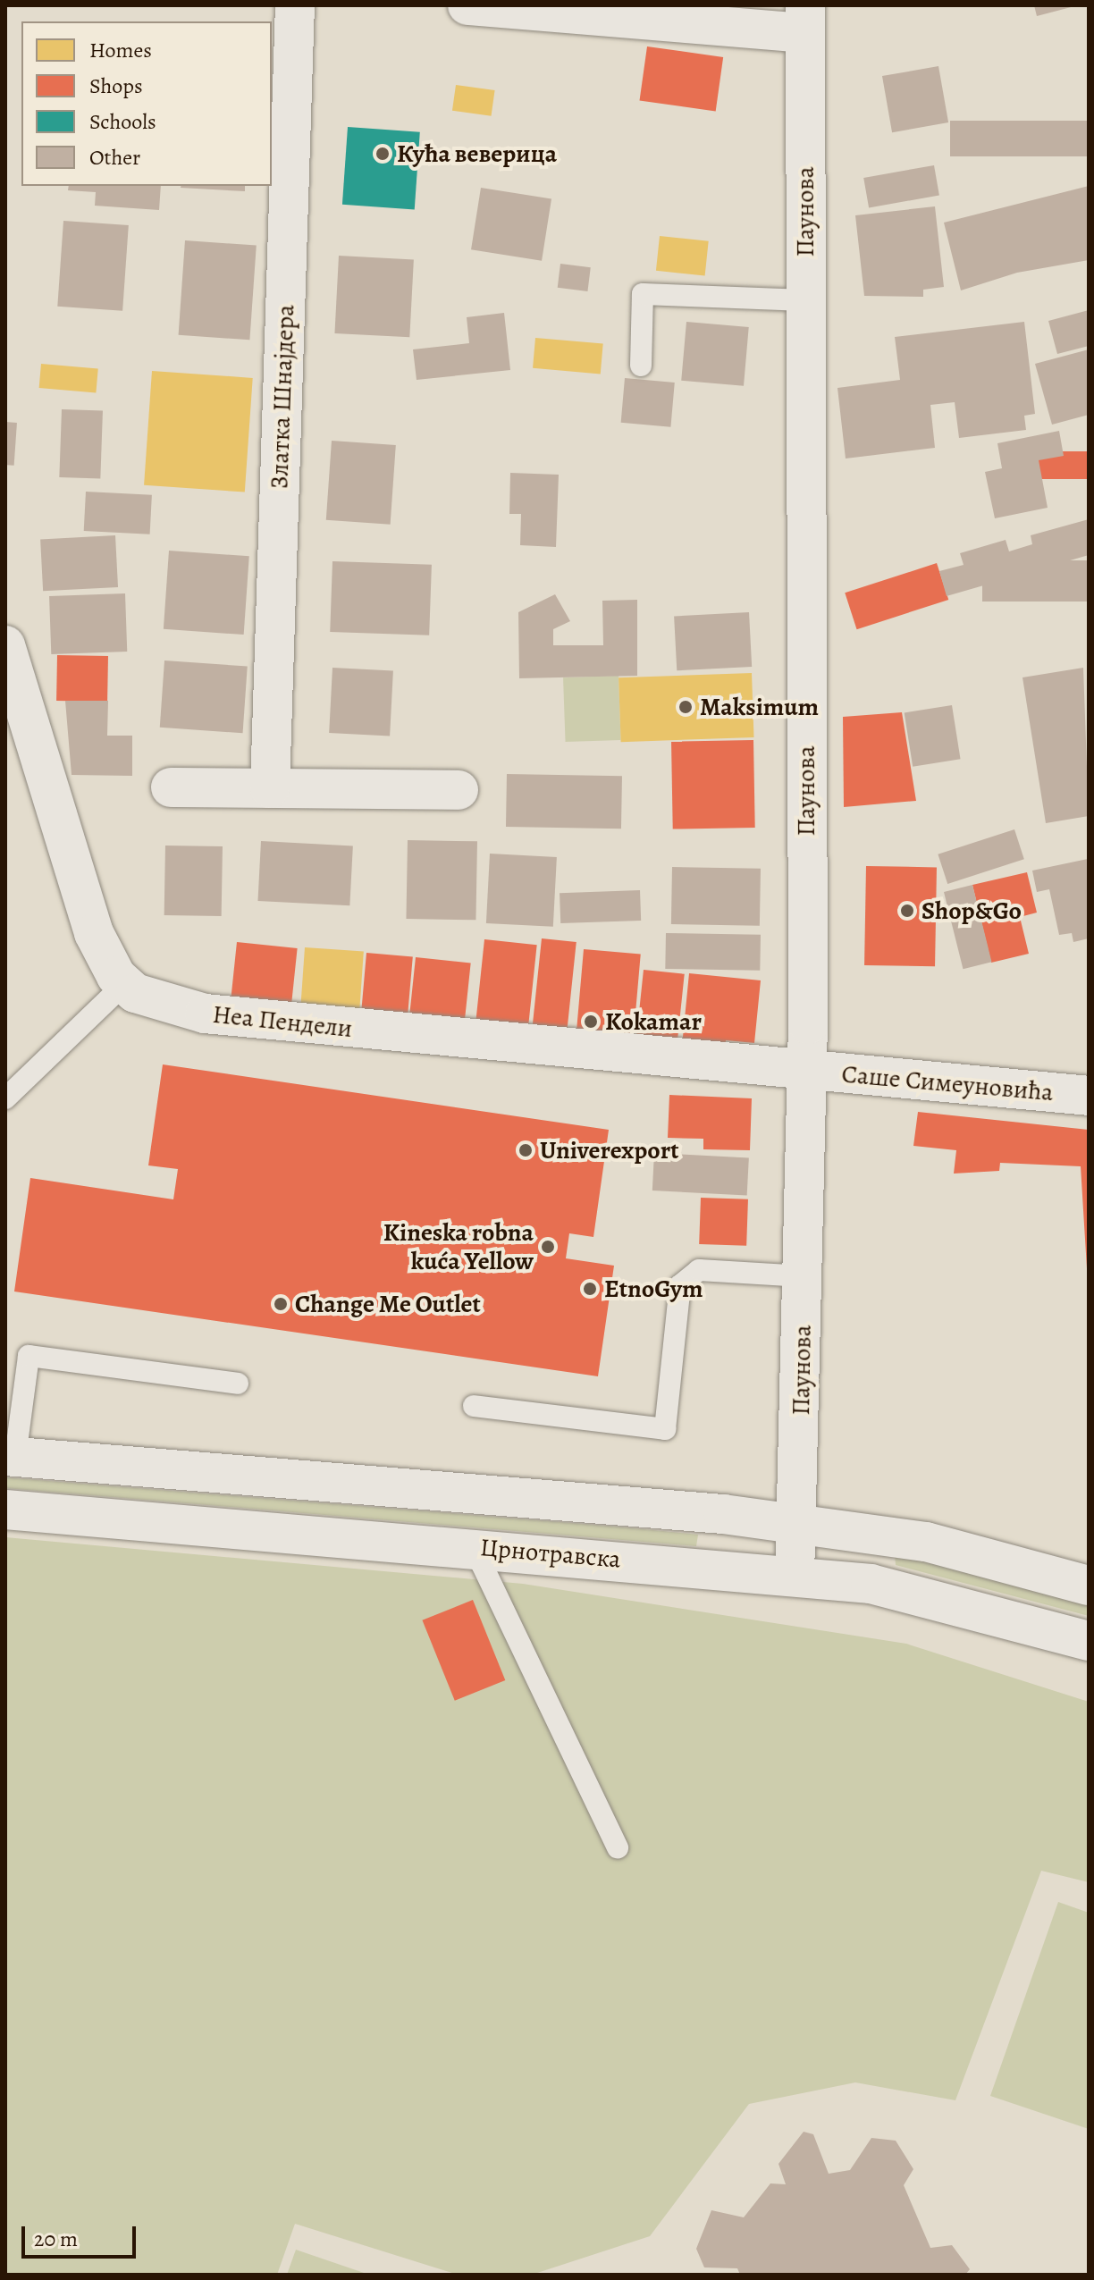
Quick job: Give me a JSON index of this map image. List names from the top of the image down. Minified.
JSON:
{"streets":{"street":["Паунова","Златка Шнајдера","Неа Пендели","Саше Симеуновића","Црнотравска"]},"crossings":[["Паунова","Неа Пендели"],["Паунова","Саше Симеуновића"],["Паунова","Црнотравска"],["Неа Пендели","Саше Симеуновића"]],"places":["Кућа веверица","Maksimum","Shop&Go","Kokamar","Univerexport","Kineska robna kuća Yellow","EtnoGym","Change Me Outlet"],"legend":["Homes","Shops","Schools","Other"],"scale_bar":"20 m"}
